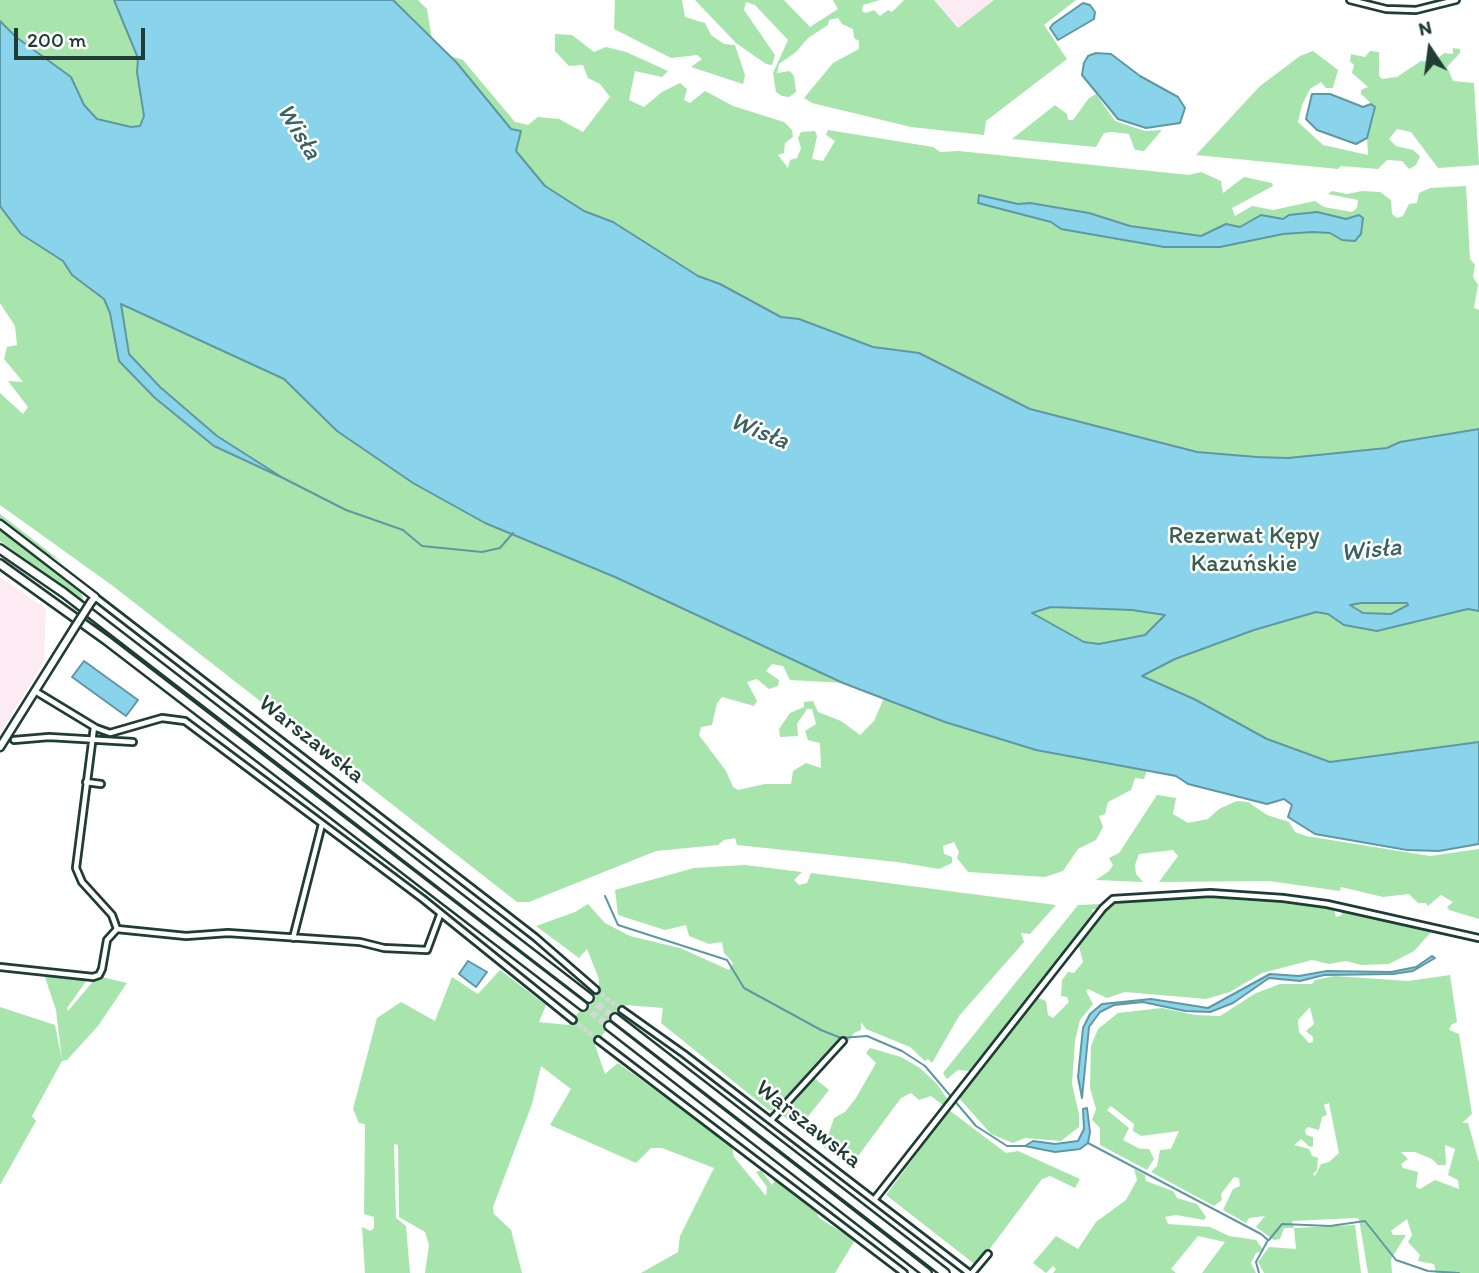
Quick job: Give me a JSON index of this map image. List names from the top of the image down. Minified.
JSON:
{"streets":{"main road":["Warszawska"]},"water":["Wisła"],"parks":["Rezerwat Kępy Kazuńskie"],"scale_bar":"200 m","north":"top"}
